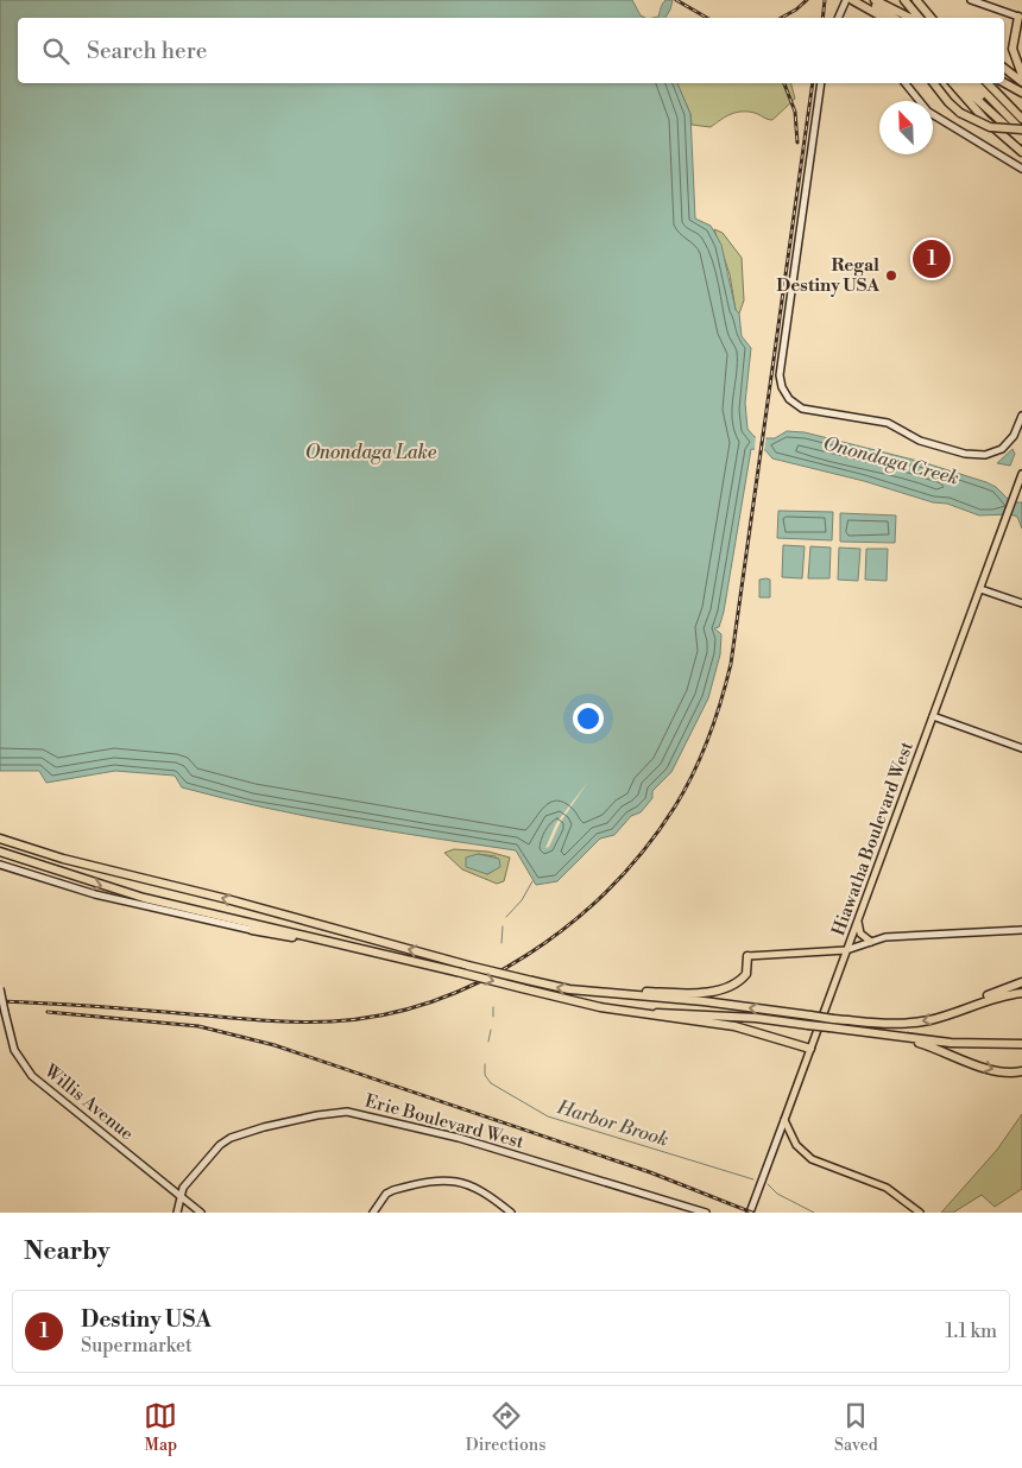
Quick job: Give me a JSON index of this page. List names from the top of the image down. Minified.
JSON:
{"streets":{"main road":["Hiawatha Boulevard West","Willis Avenue","Erie Boulevard West"]},"crossings":[["Willis Avenue","Erie Boulevard West"]],"water":["Onondaga Lake","Onondaga Creek","Harbor Brook"],"places":["Regal Destiny USA"],"north":"top left","page":{"search":"Search here","pins":"1","heading":"Nearby","list":[{"mark":"1","name":"Destiny USA","note":"Supermarket","value":"1.1 km"}],"nav":["Map","Directions","Saved"]}}
